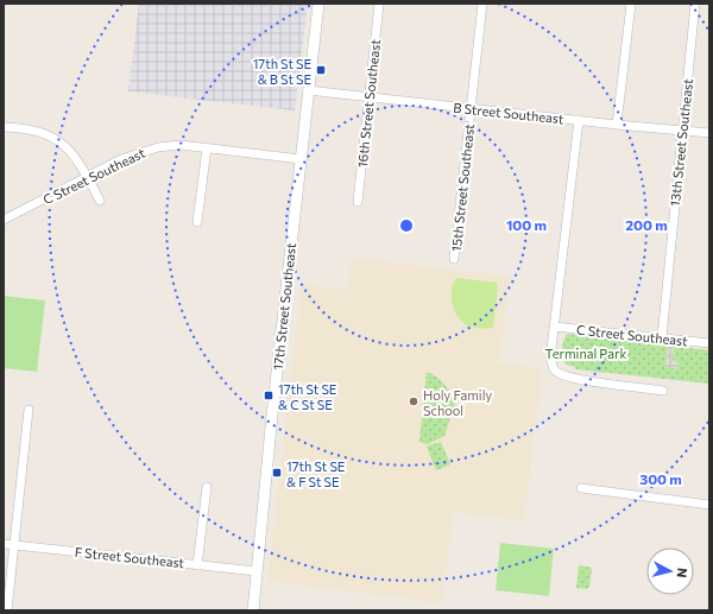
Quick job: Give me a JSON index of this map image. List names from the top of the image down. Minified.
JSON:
{"streets":{"street":["16th Street Southeast","B Street Southeast","13th Street Southeast","C Street Southeast","15th Street Southeast","17th Street Southeast","F Street Southeast"]},"crossings":[["16th Street Southeast","B Street Southeast"],["B Street Southeast","13th Street Southeast"],["B Street Southeast","15th Street Southeast"],["B Street Southeast","17th Street Southeast"],["13th Street Southeast","C Street Southeast"],["C Street Southeast","17th Street Southeast"],["17th Street Southeast","F Street Southeast"]],"parks":["Terminal Park"],"places":{"transit":["17th St SE & B St SE","17th St SE & C St SE","17th St SE & F St SE"],"other":["Holy Family School"]},"north":"right","rings":["100 m","200 m","300 m"]}
